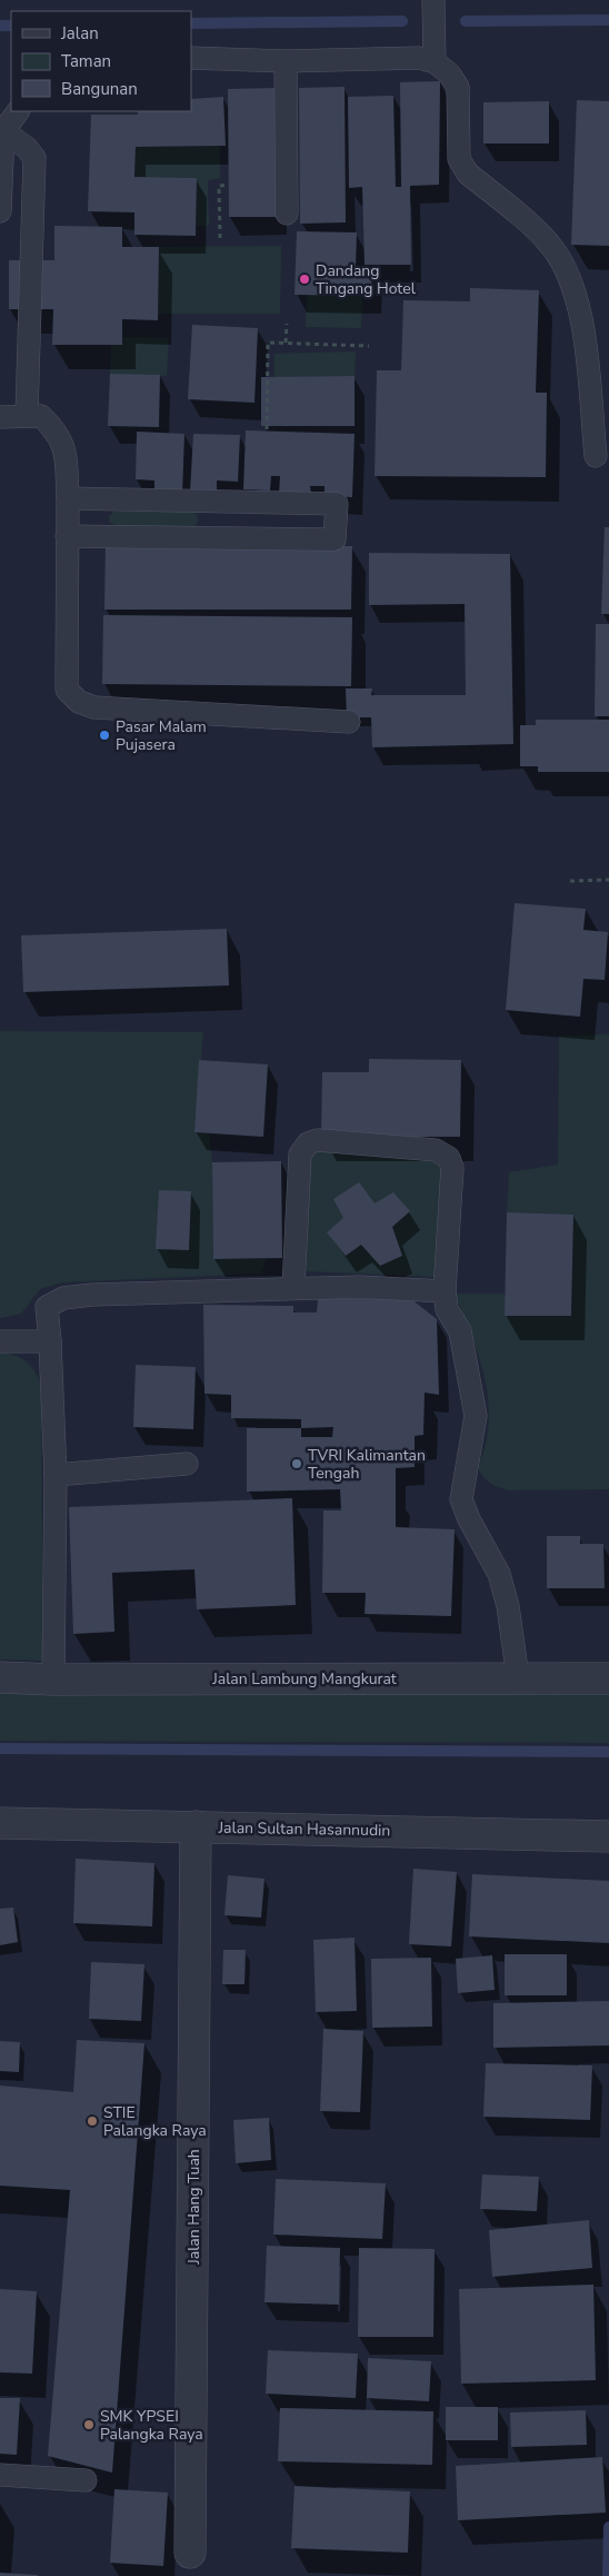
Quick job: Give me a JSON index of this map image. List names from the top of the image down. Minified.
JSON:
{"streets":{"street":["Jalan Lambung Mangkurat","Jalan Sultan Hasannudin","Jalan Hang Tuah"]},"crossings":[["Jalan Sultan Hasannudin","Jalan Hang Tuah"]],"places":["Dandang Tingang Hotel","Pasar Malam Pujasera","TVRI Kalimantan Tengah","STIE Palangka Raya","SMK YPSEI Palangka Raya"],"legend":["Jalan","Taman","Bangunan"]}
